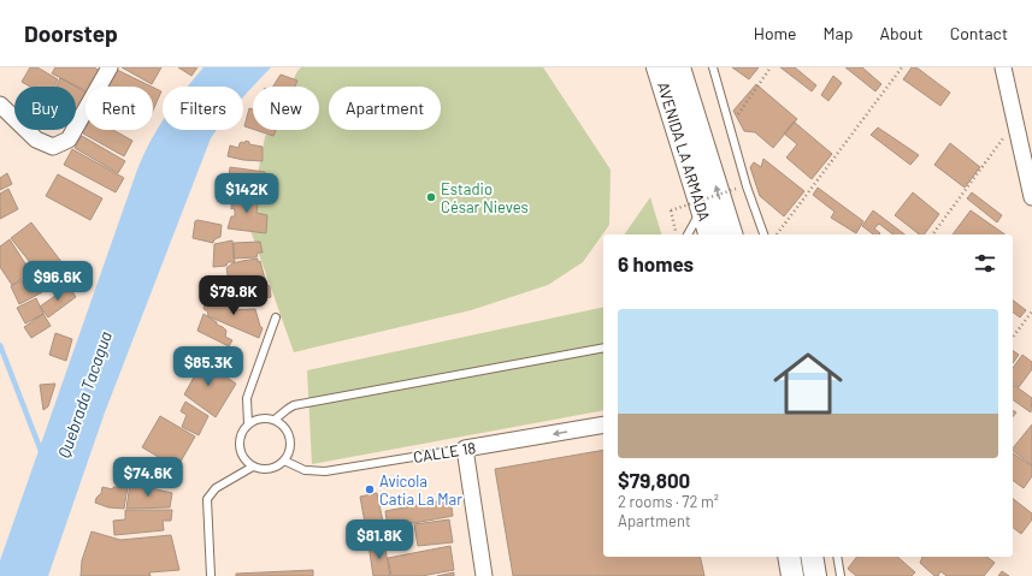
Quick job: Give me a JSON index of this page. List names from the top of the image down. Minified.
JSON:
{"streets":{"main road":["AVENIDA LA ARMADA"],"street":["CALLE 18"]},"water":["Quebrada Tacagua"],"places":["Estadio César Nieves","Avícola Catia La Mar"],"page":{"header":"Doorstep","nav":["Home","Map","About","Contact"],"chip":["Buy","Rent","Filters","New","Apartment"],"price":["$142K","$96.6K","$79.8K","$85.3K","$74.6K","$81.8K"],"heading":"6 homes","list":[{"name":"$79,800","note":"2 rooms · 72 m² · Apartment"}]}}
